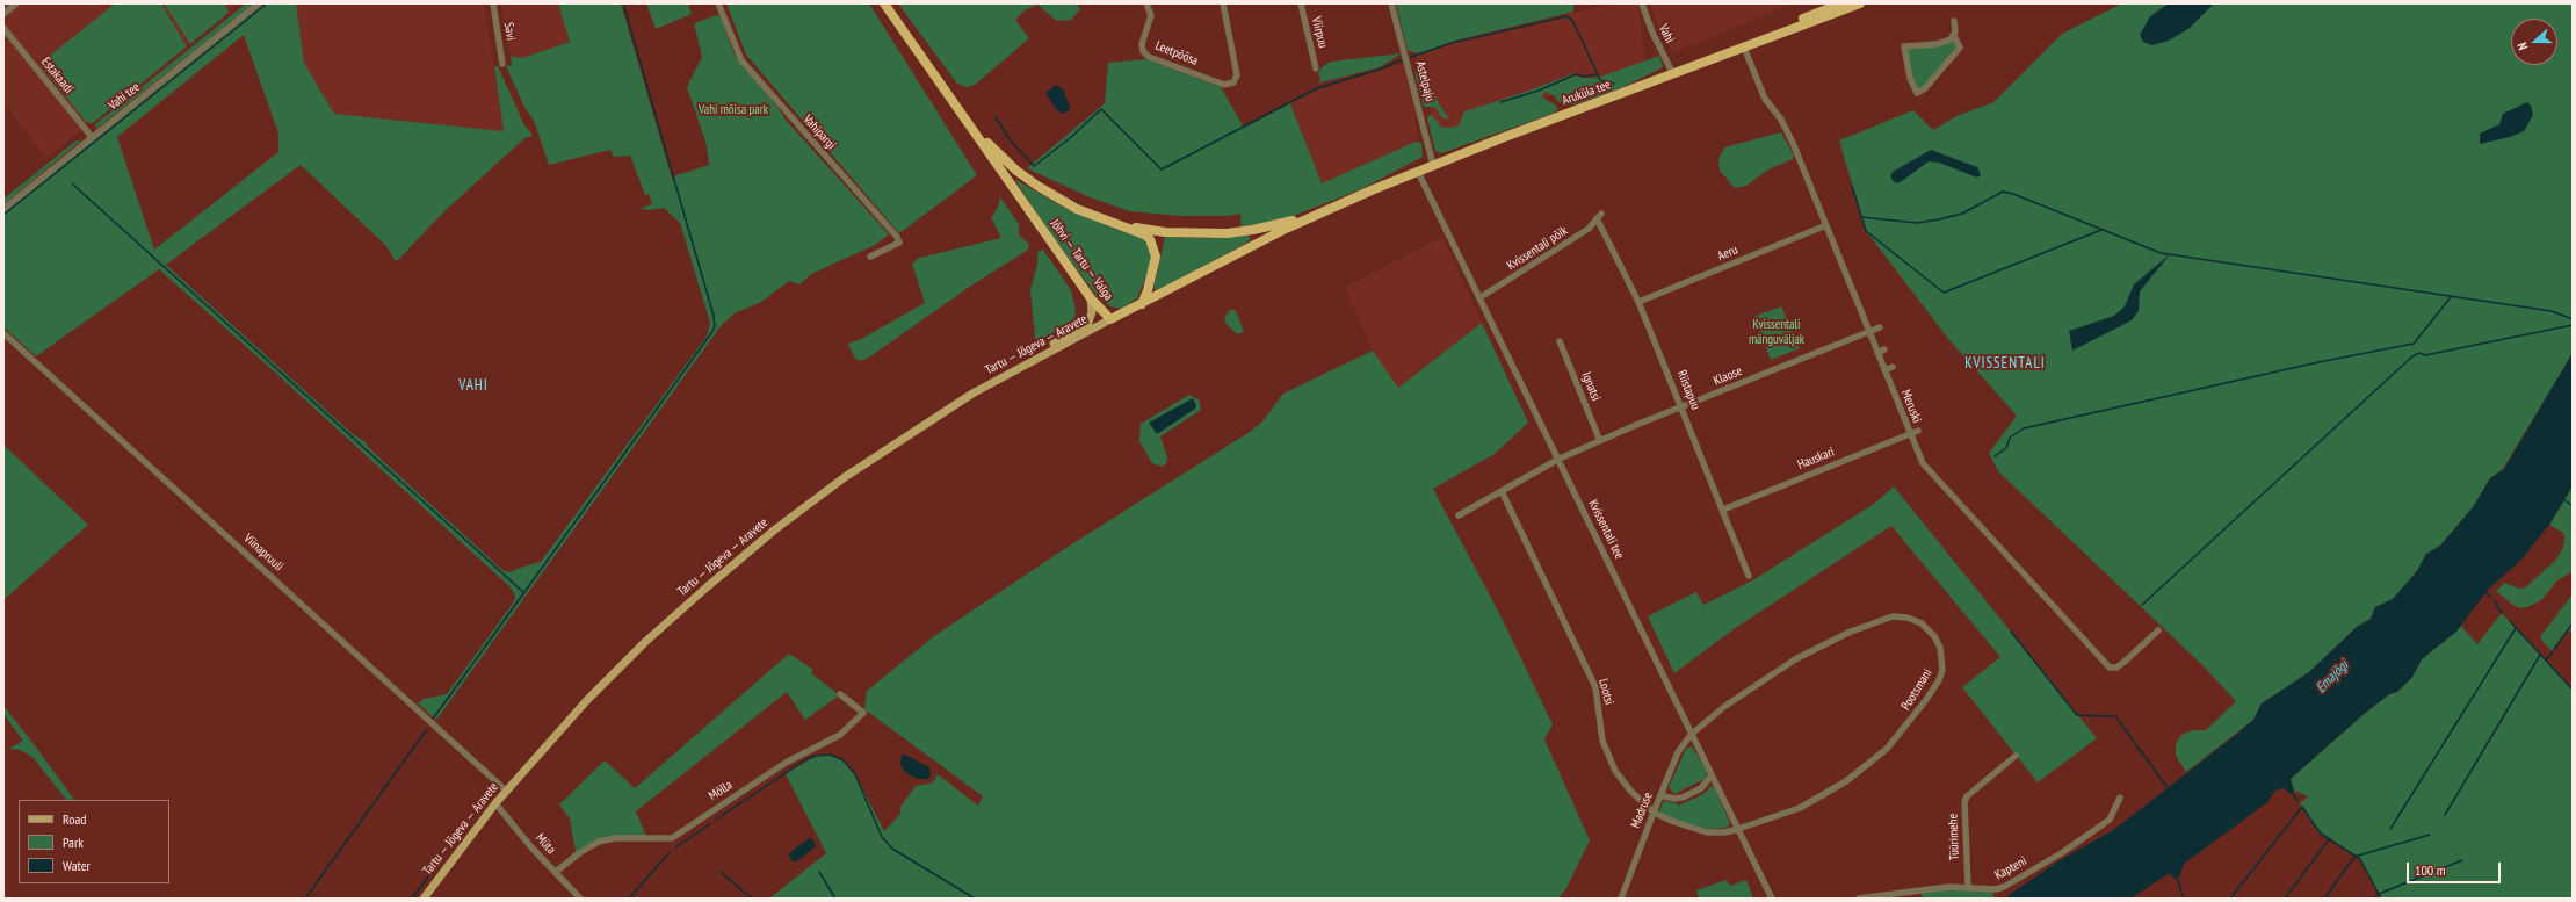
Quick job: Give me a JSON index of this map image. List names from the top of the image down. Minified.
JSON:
{"streets":{"highway":["Aruküla tee","Jõhvi — Tartu — Valga"],"main road":["Tartu — Jõgeva — Aravete"],"street":["Savi","Viirpuu","Vahi","Leetpõõsa","Estakaadi","Astelpaju","Vahi tee","Vahipargi","Kvissentali põik","Aeru","Klaose","Ignatsi","Riistapuu","Meruski","Hauskari","Kvissentali tee","Viinapruuli","Pootsmani","Lootsi","Mölla","Madruse","Tüürimehe","Müta","Kapteni"]},"crossings":[["Vahi","Aruküla tee"],["Estakaadi","Vahi tee"],["Astelpaju","Aruküla tee"],["Aruküla tee","Jõhvi — Tartu — Valga"],["Aruküla tee","Meruski"],["Aruküla tee","Kvissentali tee"],["Kvissentali põik","Riistapuu"],["Kvissentali põik","Kvissentali tee"],["Aeru","Riistapuu"],["Aeru","Meruski"],["Jõhvi — Tartu — Valga","Tartu — Jõgeva — Aravete"],["Jõhvi — Tartu — Valga","Kvissentali tee"],["Tartu — Jõgeva — Aravete","Viinapruuli"],["Tartu — Jõgeva — Aravete","Müta"],["Klaose","Ignatsi"],["Klaose","Riistapuu"],["Klaose","Meruski"],["Klaose","Kvissentali tee"],["Riistapuu","Hauskari"],["Meruski","Hauskari"],["Kvissentali tee","Pootsmani"],["Kvissentali tee","Lootsi"],["Kvissentali tee","Madruse"],["Pootsmani","Lootsi"],["Pootsmani","Madruse"],["Lootsi","Madruse"],["Mölla","Müta"],["Tüürimehe","Kapteni"]],"districts":["KVISSENTALI","VAHI"],"water":["Emajõgi"],"parks":["Vahi mõisa park","Kvissentali mänguväljak"],"legend":["Road","Park","Water"],"scale_bar":"100 m","north":"left"}
